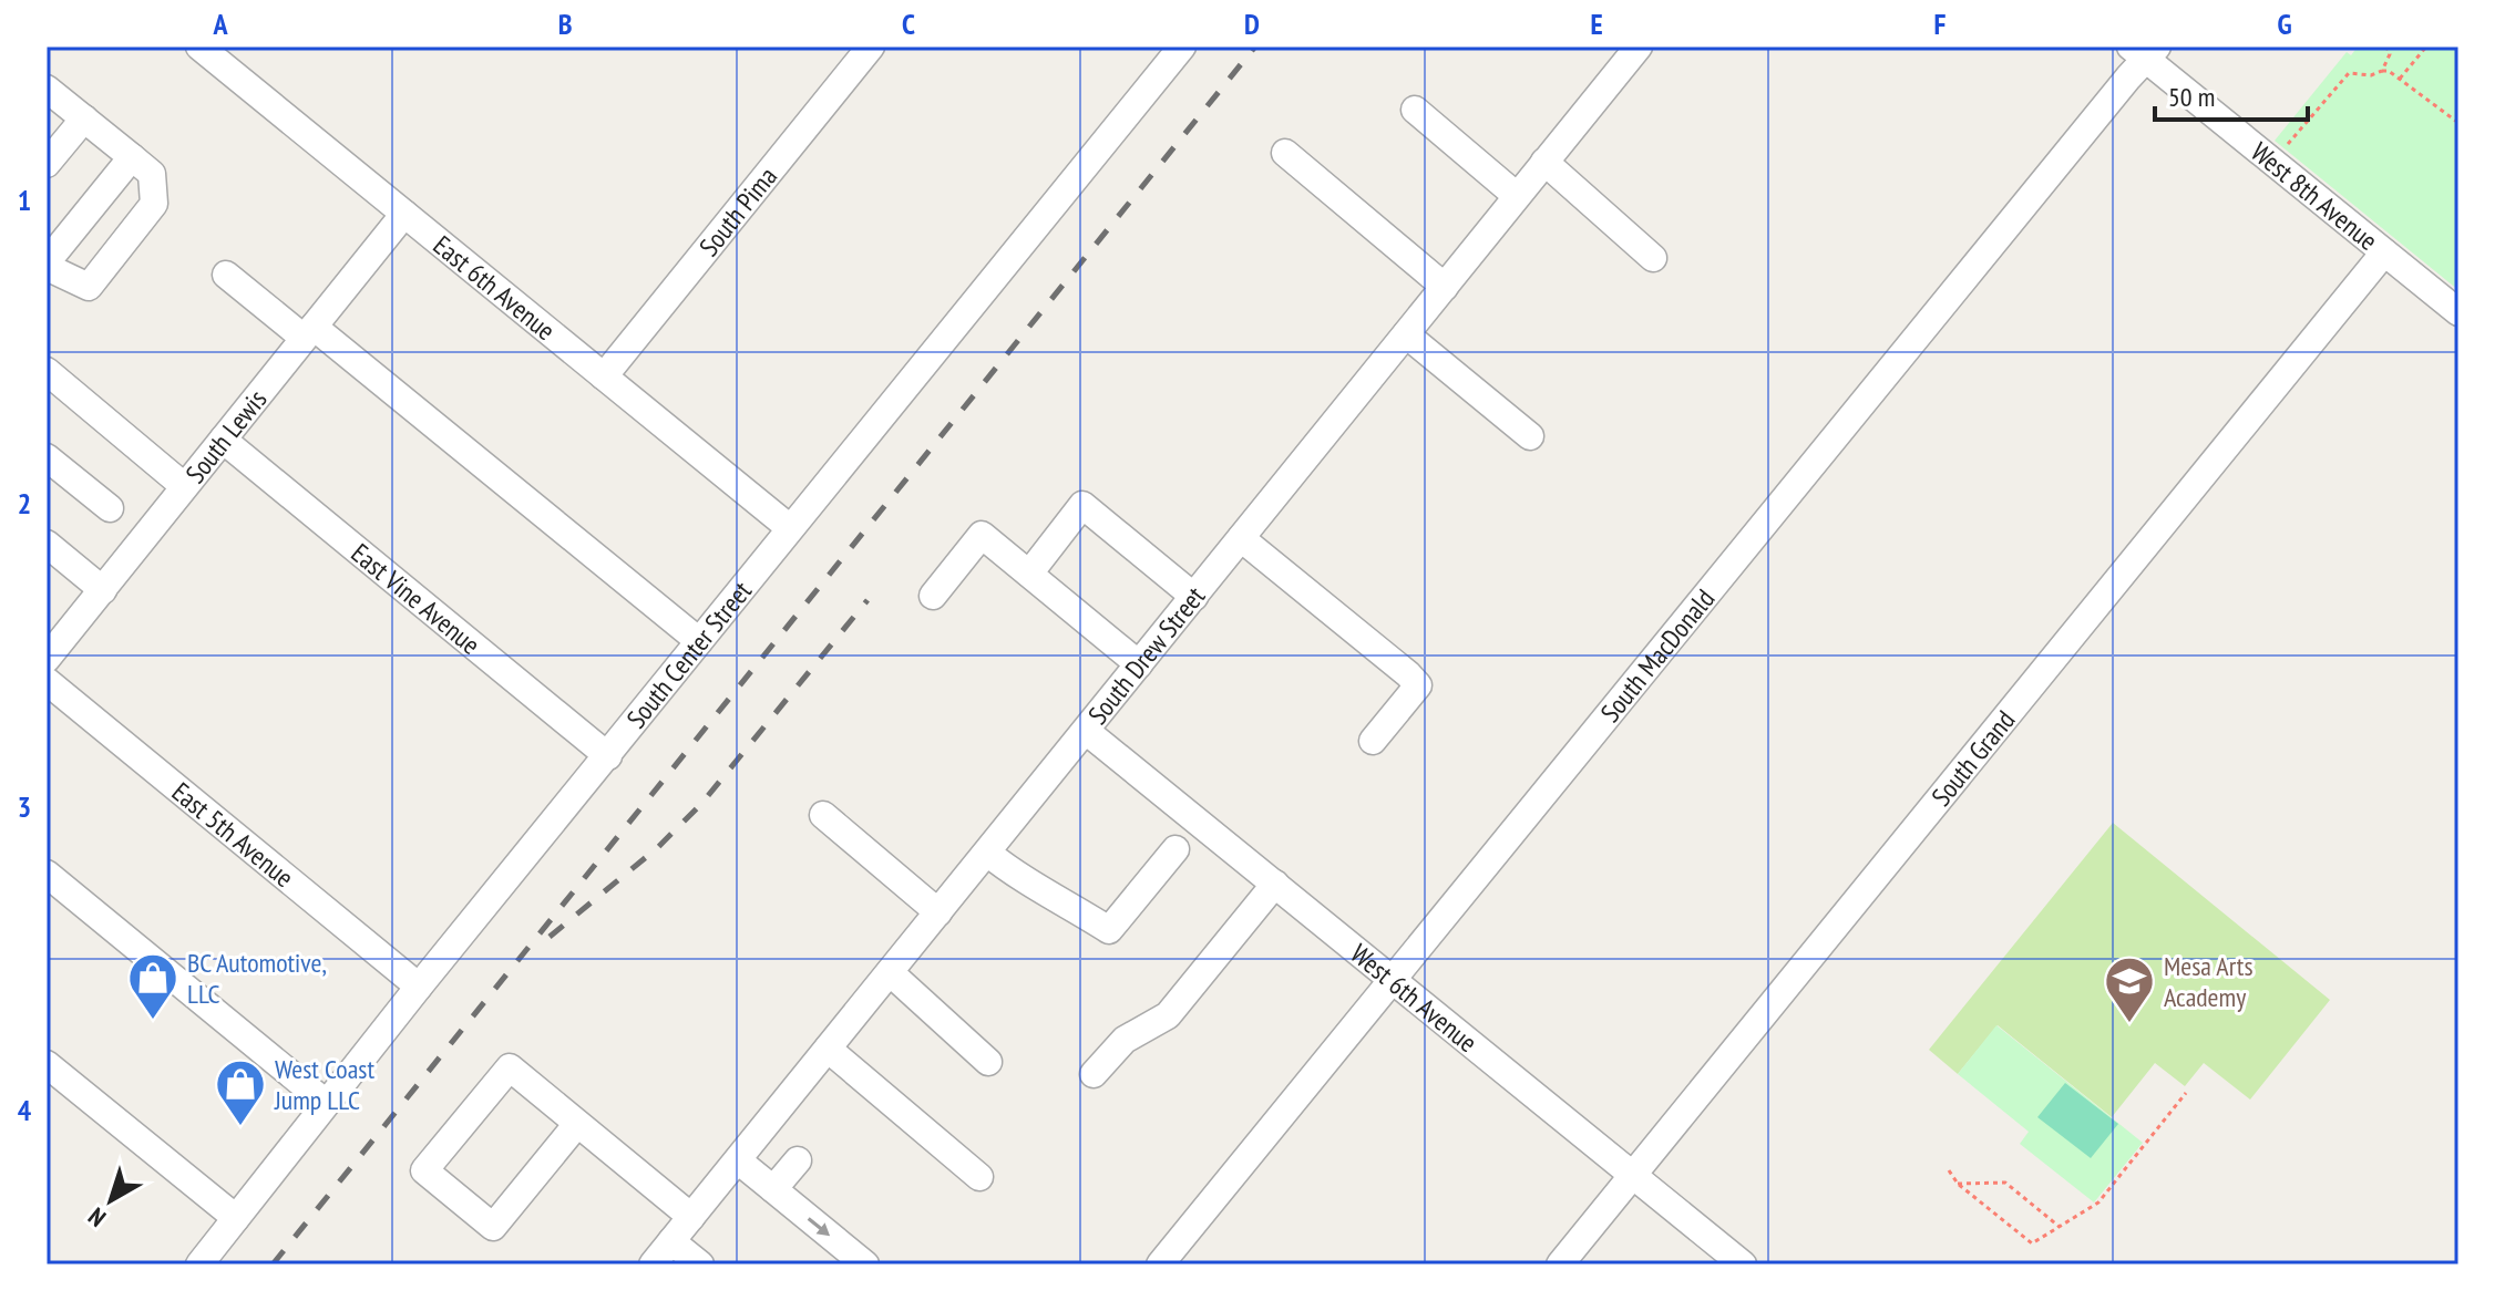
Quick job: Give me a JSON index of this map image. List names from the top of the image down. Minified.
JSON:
{"streets":{"street":["West 8th Avenue","South Pima","East 6th Avenue","South Lewis","East Vine Avenue","South Center Street","South MacDonald","South Drew Street","South Grand","East 5th Avenue","West 6th Avenue"]},"crossings":[["West 8th Avenue","South MacDonald"],["West 8th Avenue","South Grand"],["South Pima","East 6th Avenue"],["East 6th Avenue","South Lewis"],["East 6th Avenue","South Center Street"],["South Lewis","East Vine Avenue"],["East Vine Avenue","South Center Street"],["South Center Street","East 5th Avenue"],["South MacDonald","West 6th Avenue"],["South Drew Street","West 6th Avenue"],["South Grand","West 6th Avenue"]],"places":{"shop":["BC Automotive, LLC","West Coast Jump LLC"],"school or university":["Mesa Arts Academy"]},"scale_bar":"50 m","north":"bottom left","grid":{"columns":["A","B","C","D","E","F","G"],"rows":["1","2","3","4"]}}
